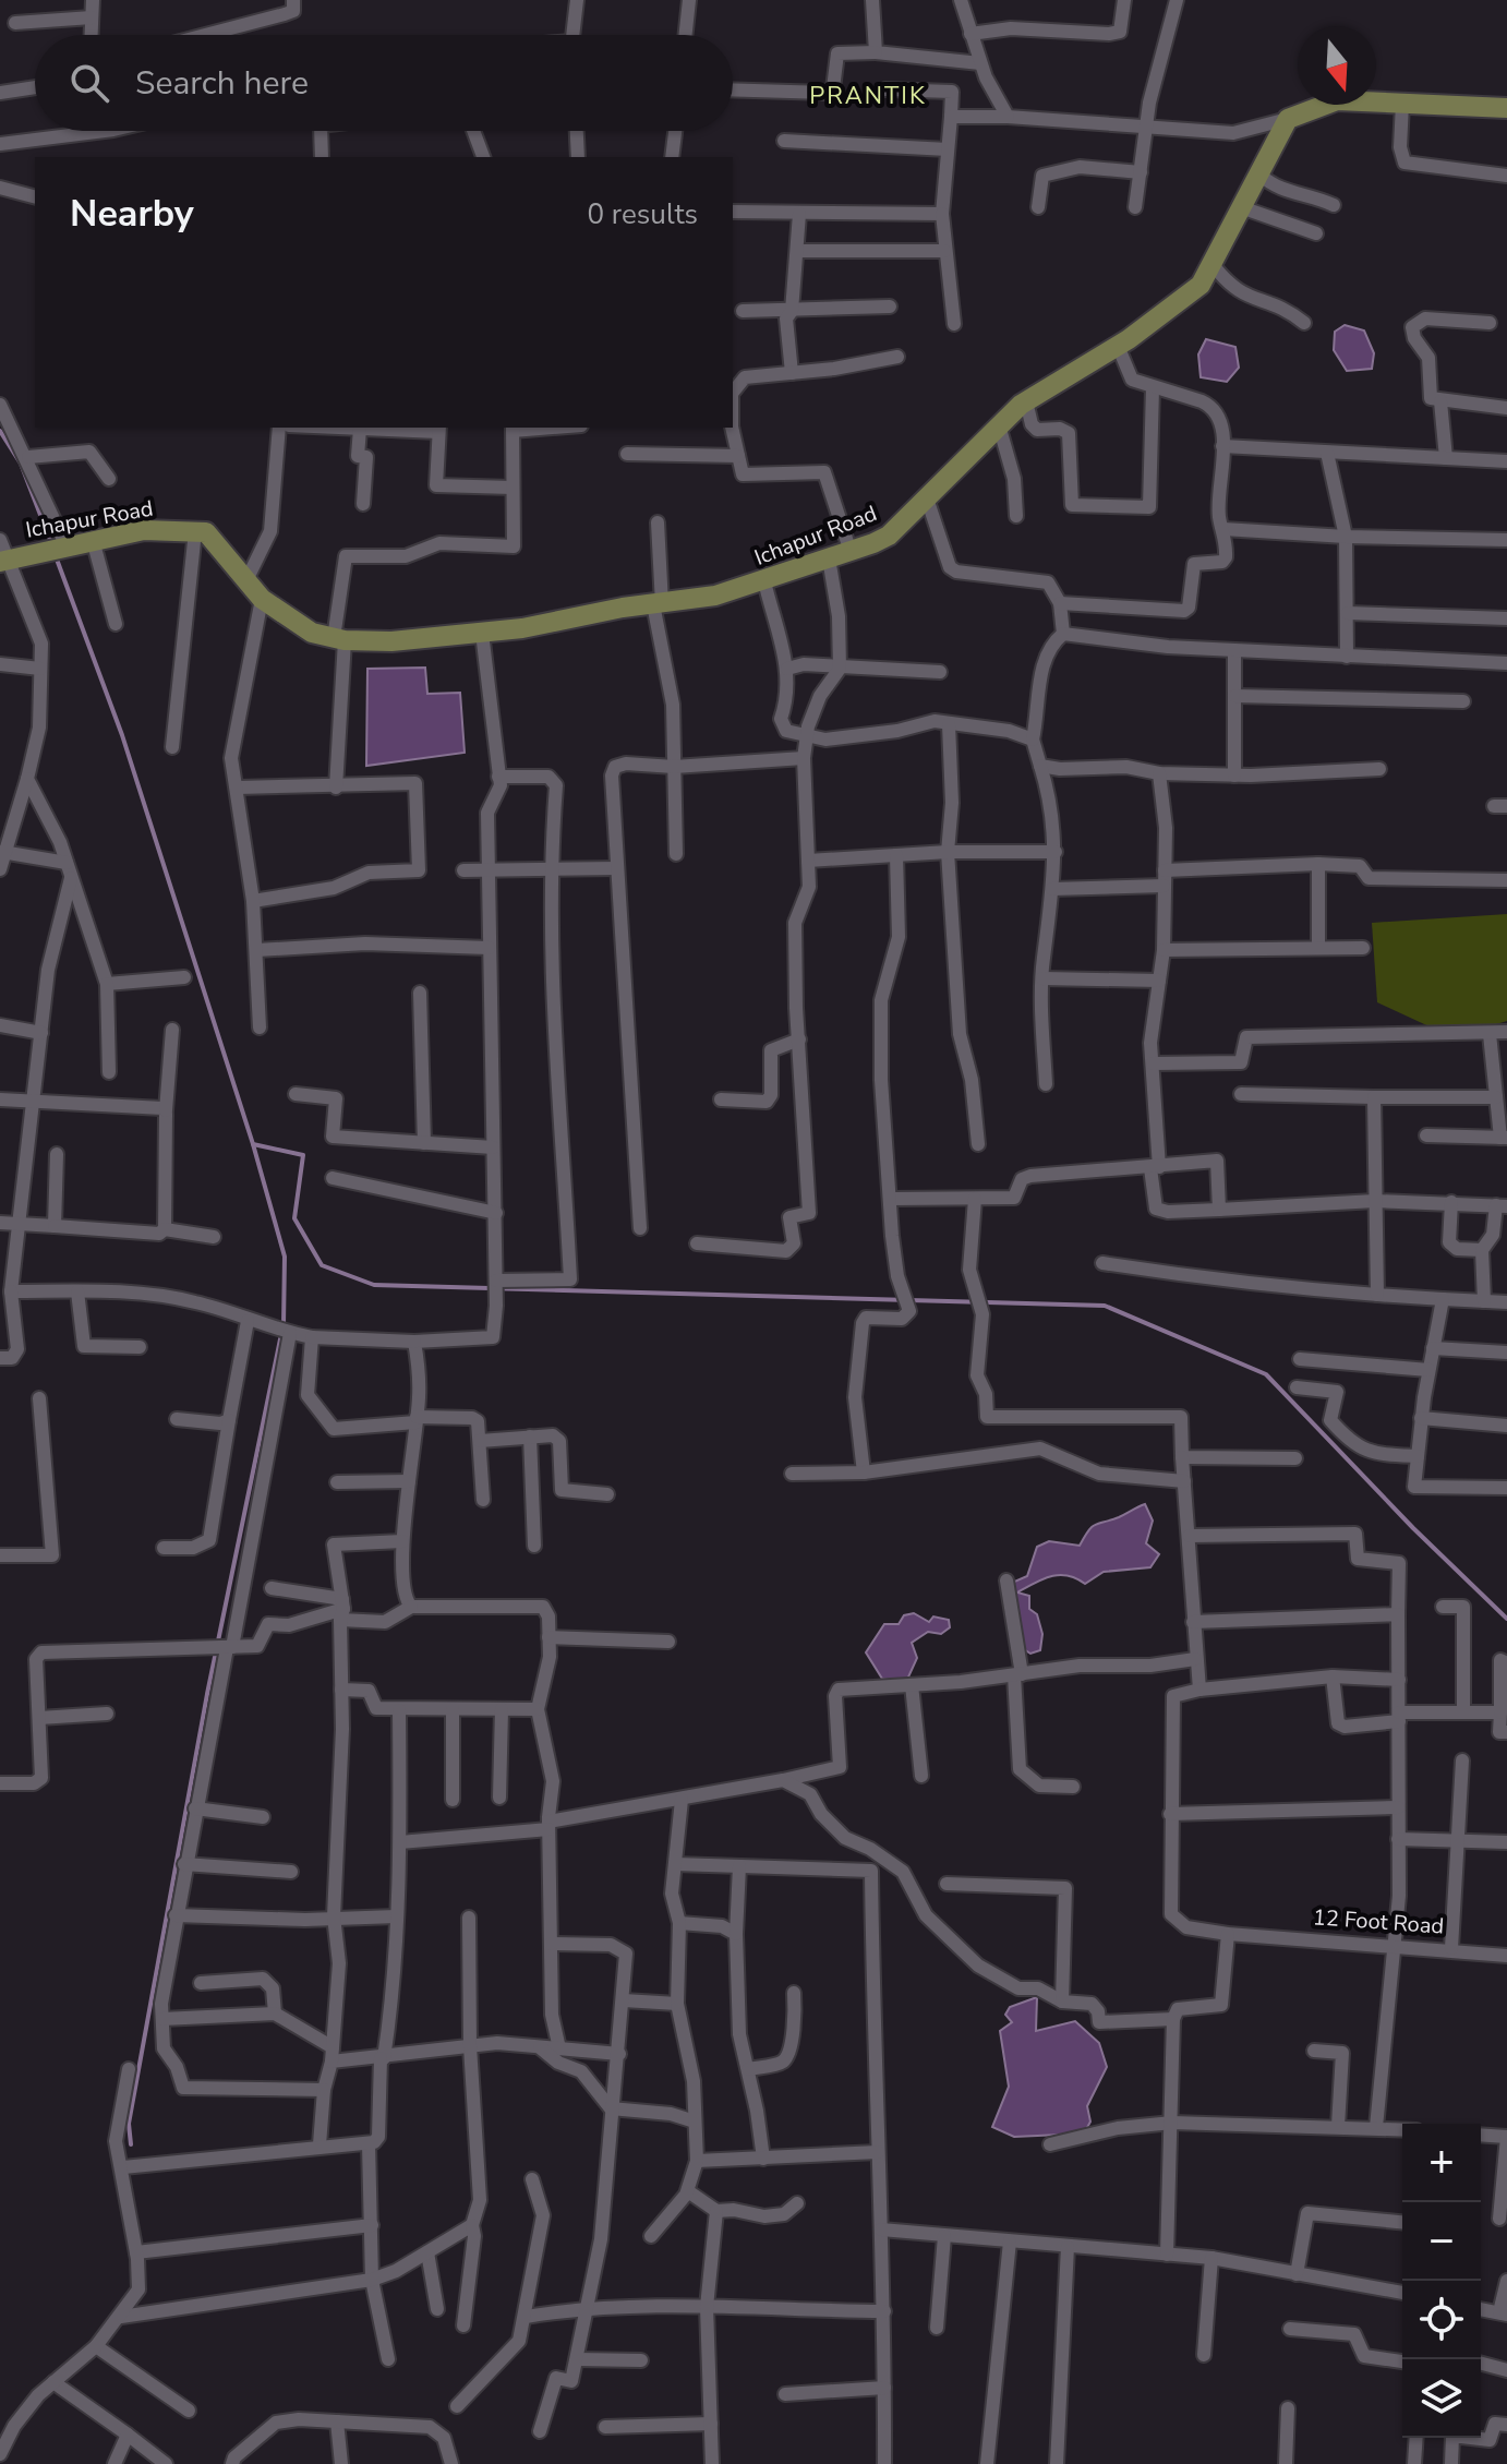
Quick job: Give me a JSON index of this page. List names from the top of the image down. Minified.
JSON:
{"streets":{"street":["Ichapur Road","12 Foot Road"]},"districts":["PRANTIK"],"north":"bottom","page":{"search":"Search here","heading":["Nearby","0 results"],"map_buttons":["+","−"]}}
